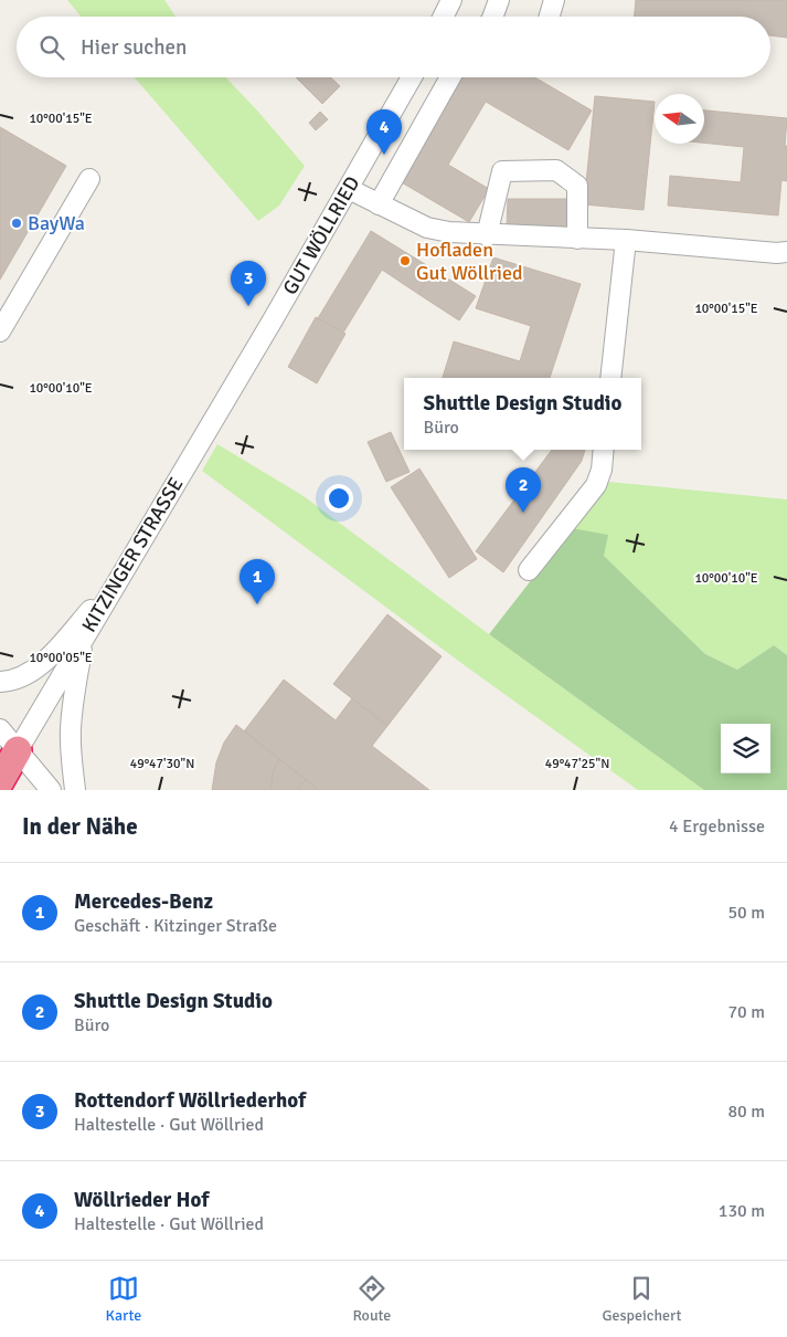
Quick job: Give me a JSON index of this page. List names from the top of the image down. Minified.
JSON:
{"streets":{"street":["GUT WÖLLRIED","KITZINGER STRASSE"]},"crossings":[["GUT WÖLLRIED","KITZINGER STRASSE"]],"places":["BayWa","Hofladen Gut Wöllried"],"north":"left","page":{"search":"Hier suchen","pins":["4","3","2","1"],"popup":["Shuttle Design Studio","Büro"],"heading":["In der Nähe","4 Ergebnisse"],"list":[{"mark":"1","name":"Mercedes-Benz","note":"Geschäft · Kitzinger Straße","value":"50 m"},{"mark":"2","name":"Shuttle Design Studio","note":"Büro","value":"70 m"},{"mark":"3","name":"Rottendorf Wöllriederhof","note":"Haltestelle · Gut Wöllried","value":"80 m"},{"mark":"4","name":"Wöllrieder Hof","note":"Haltestelle · Gut Wöllried","value":"130 m"}],"nav":["Karte","Route","Gespeichert"]},"coordinates":["10°00'15\"E","10°00'10\"E","10°00'05\"E","49°47'30\"N","49°47'25\"N"]}
